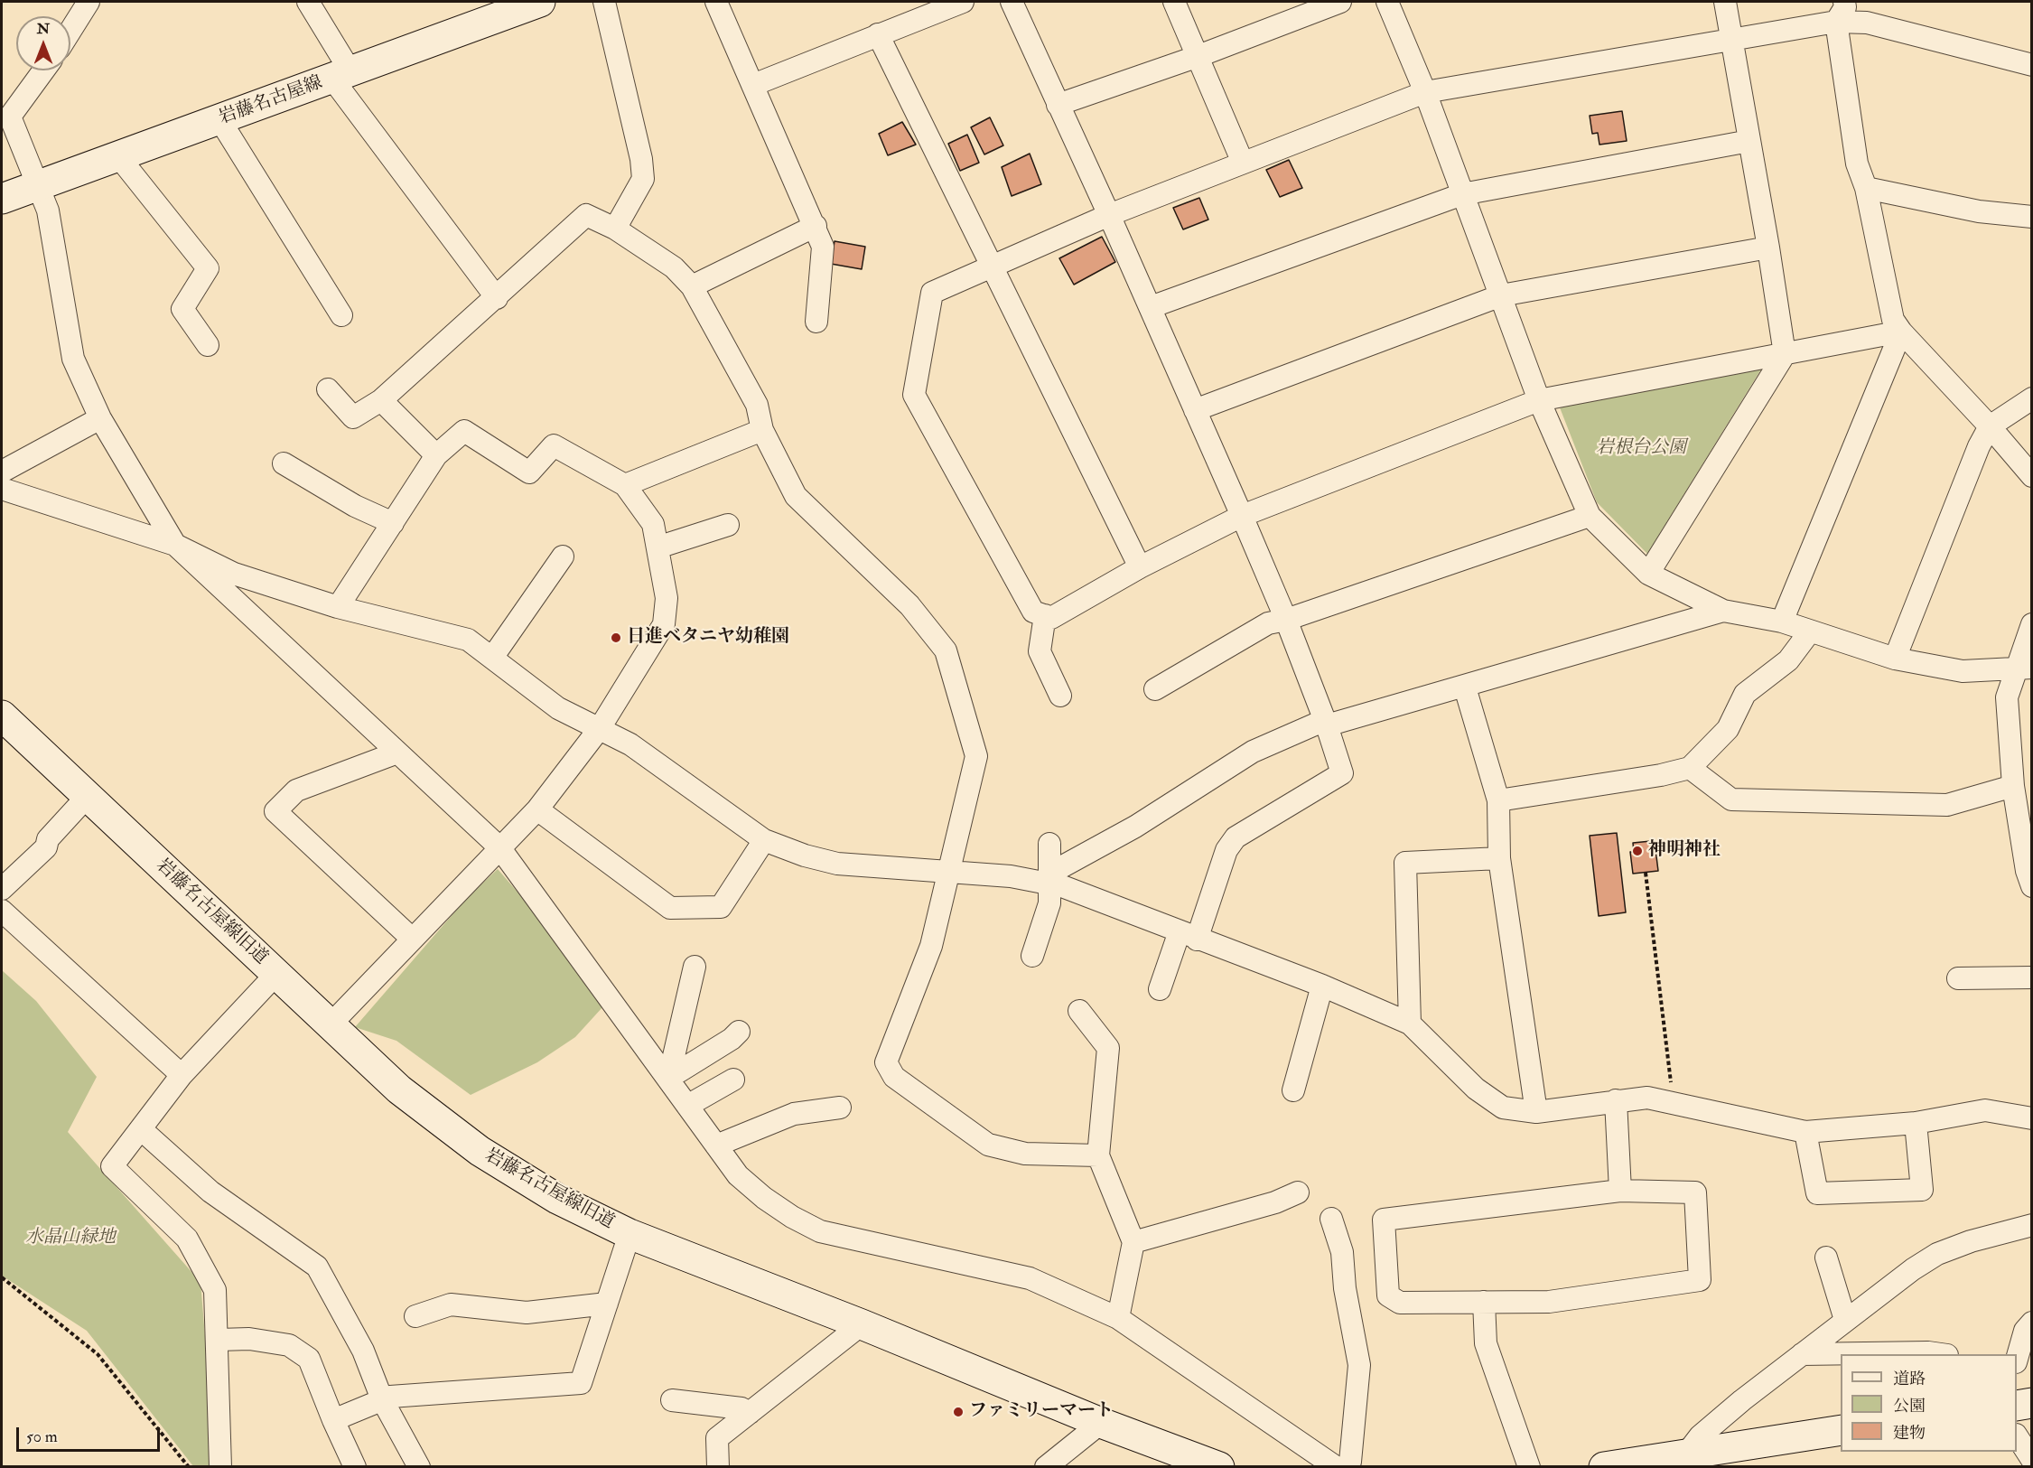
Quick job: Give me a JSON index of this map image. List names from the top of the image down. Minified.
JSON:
{"streets":{"street":["岩藤名古屋線","岩藤名古屋線旧道"]},"parks":["岩根台公園","水晶山緑地"],"places":["日進ベタニヤ幼稚園","神明神社","ファミリーマート"],"legend":["道路","公園","建物"],"scale_bar":"50 m","north":"top"}
